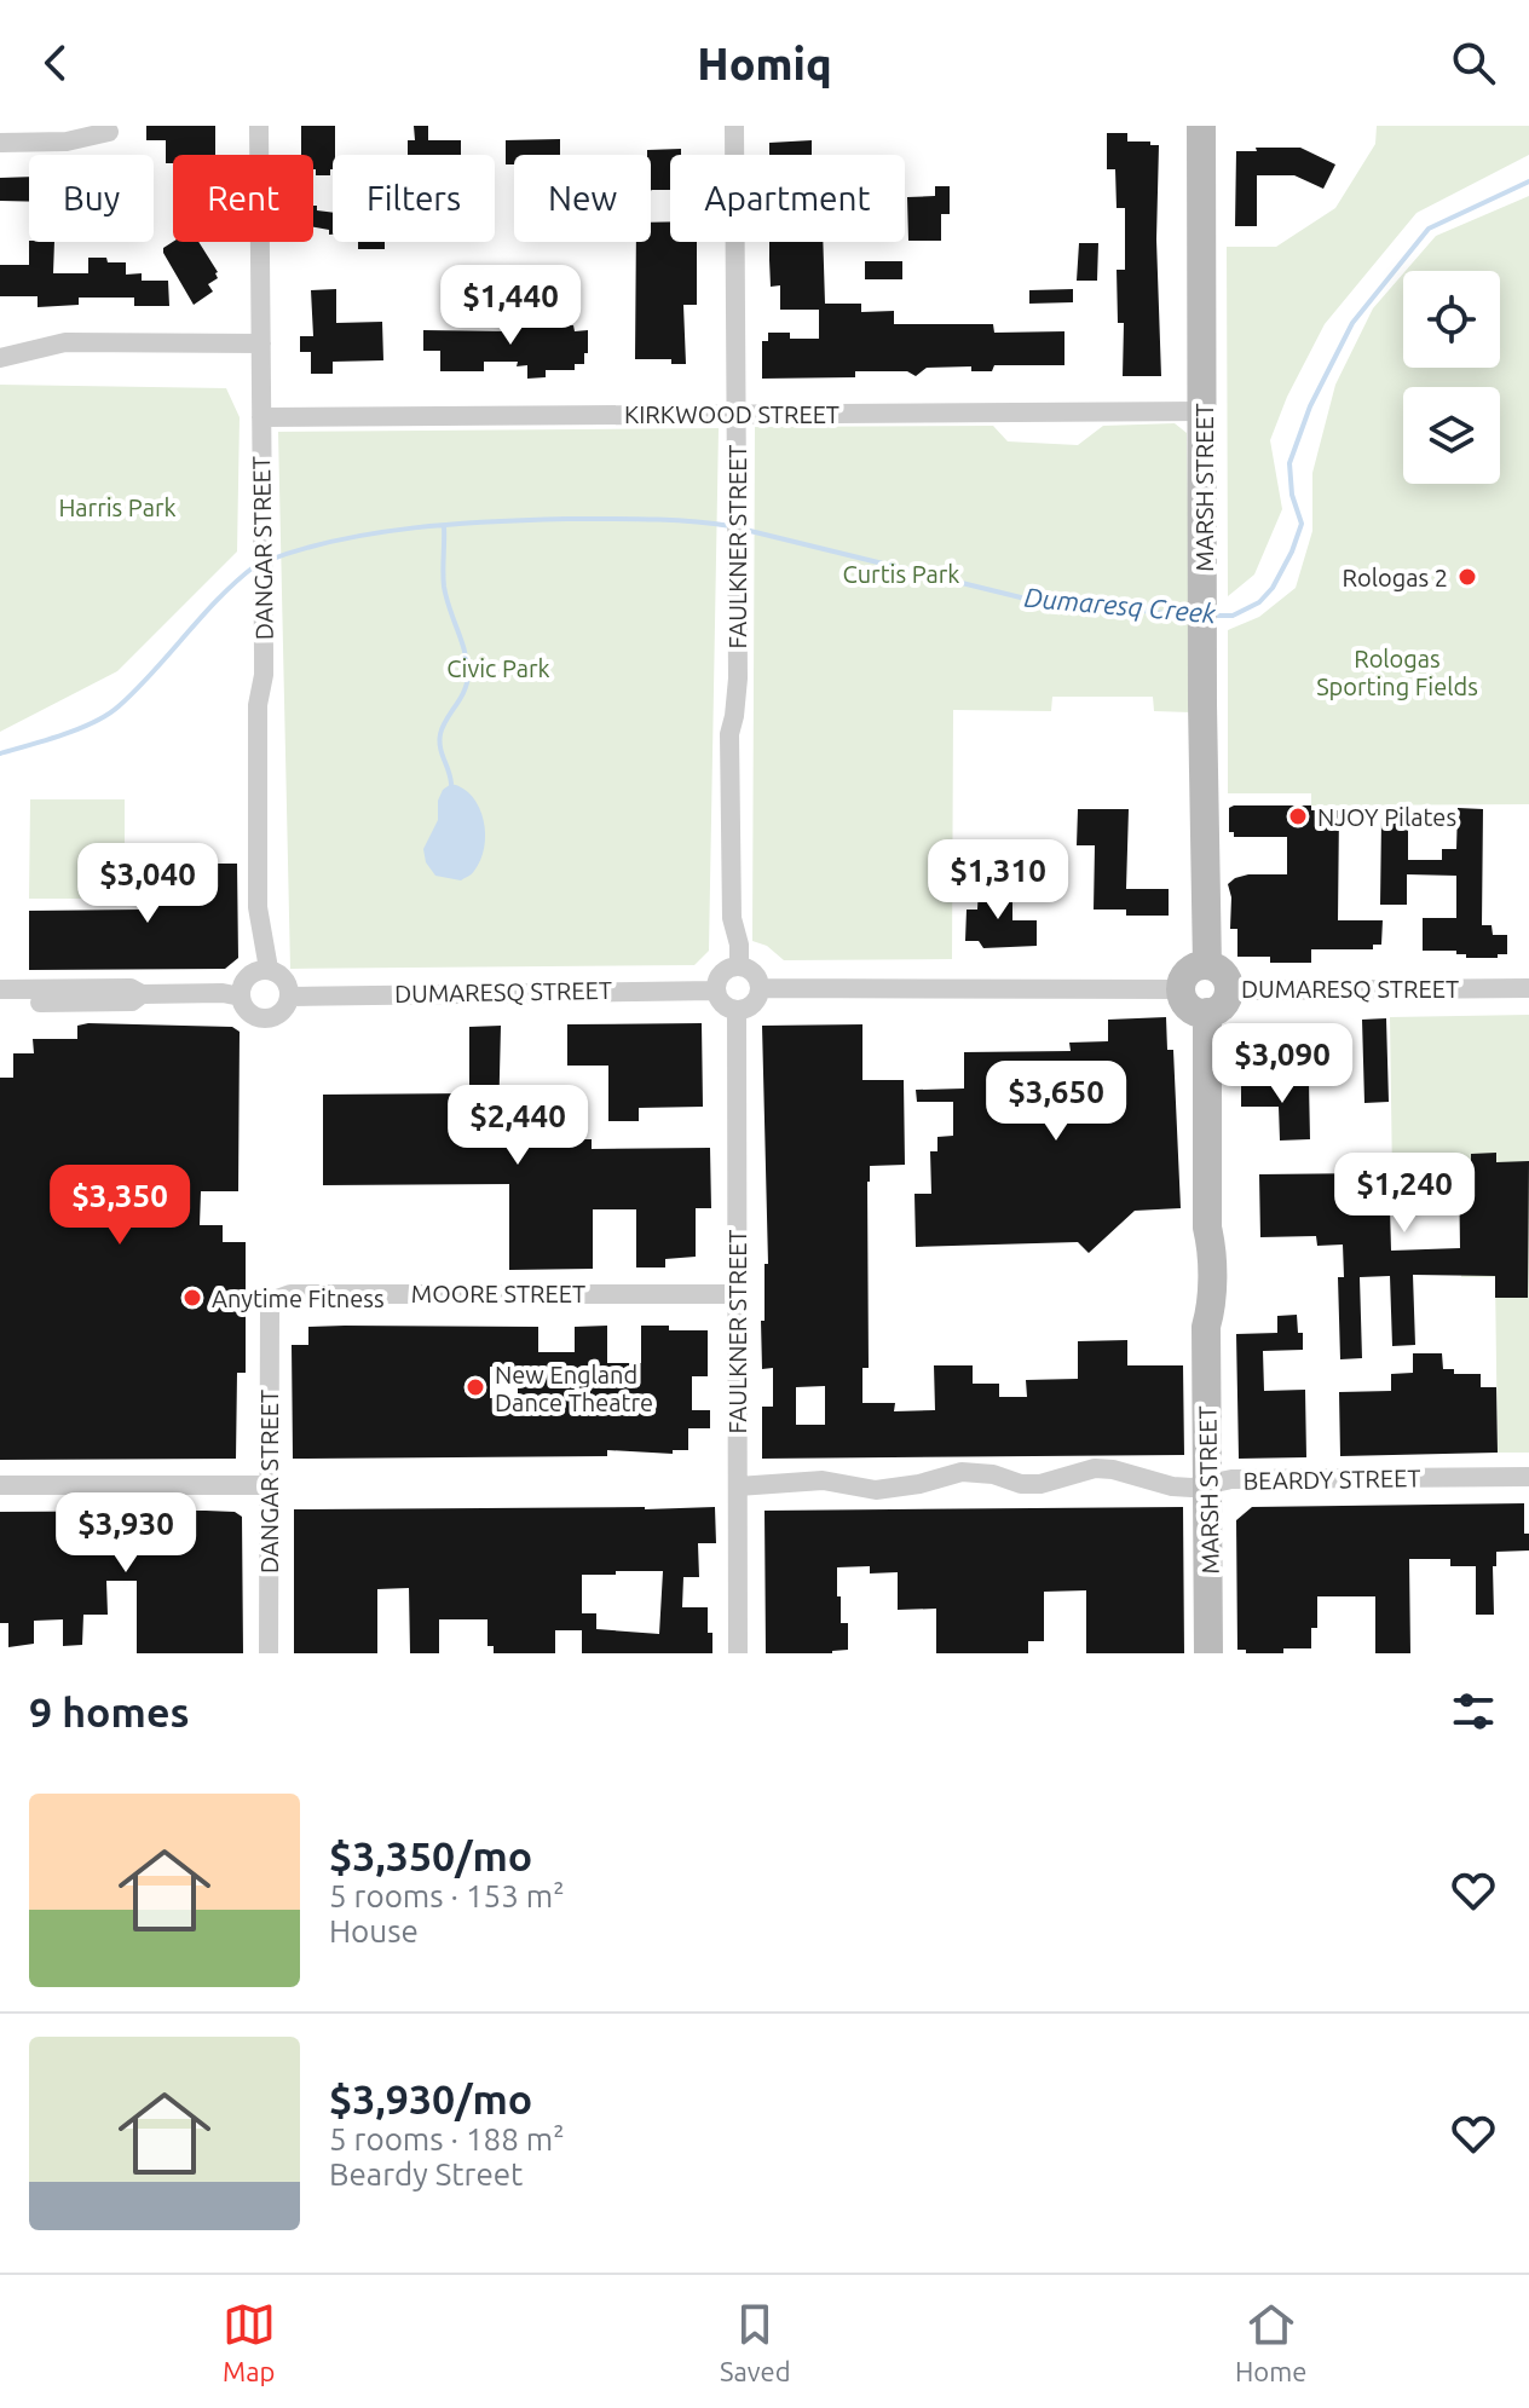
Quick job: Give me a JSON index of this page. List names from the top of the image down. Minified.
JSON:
{"streets":{"main road":["MARSH STREET"],"street":["KIRKWOOD STREET","FAULKNER STREET","DANGAR STREET","DUMARESQ STREET","MOORE STREET","BEARDY STREET"]},"crossings":[["KIRKWOOD STREET","MARSH STREET"],["KIRKWOOD STREET","FAULKNER STREET"],["KIRKWOOD STREET","DANGAR STREET"],["MARSH STREET","DUMARESQ STREET"],["MARSH STREET","BEARDY STREET"],["FAULKNER STREET","DUMARESQ STREET"],["FAULKNER STREET","MOORE STREET"],["FAULKNER STREET","BEARDY STREET"],["DANGAR STREET","DUMARESQ STREET"],["DANGAR STREET","MOORE STREET"]],"water":["Dumaresq Creek"],"parks":["Harris Park","Curtis Park","Rologas Sporting Fields","Civic Park"],"places":["Rologas 2","NJOY Pilates","Anytime Fitness","New England Dance Theatre"],"page":{"header":"Homiq","chip":["Buy","Rent","Filters","New","Apartment"],"price":["$1,440","$1,310","$3,040","$3,090","$3,650","$2,440","$1,240","$3,350","$3,930"],"heading":"9 homes","list":[{"name":"$3,350/mo","note":"5 rooms · 153 m² · House"},{"name":"$3,930/mo","note":"5 rooms · 188 m² · Beardy Street"}],"tabs":["Map","Saved","Home"]}}
